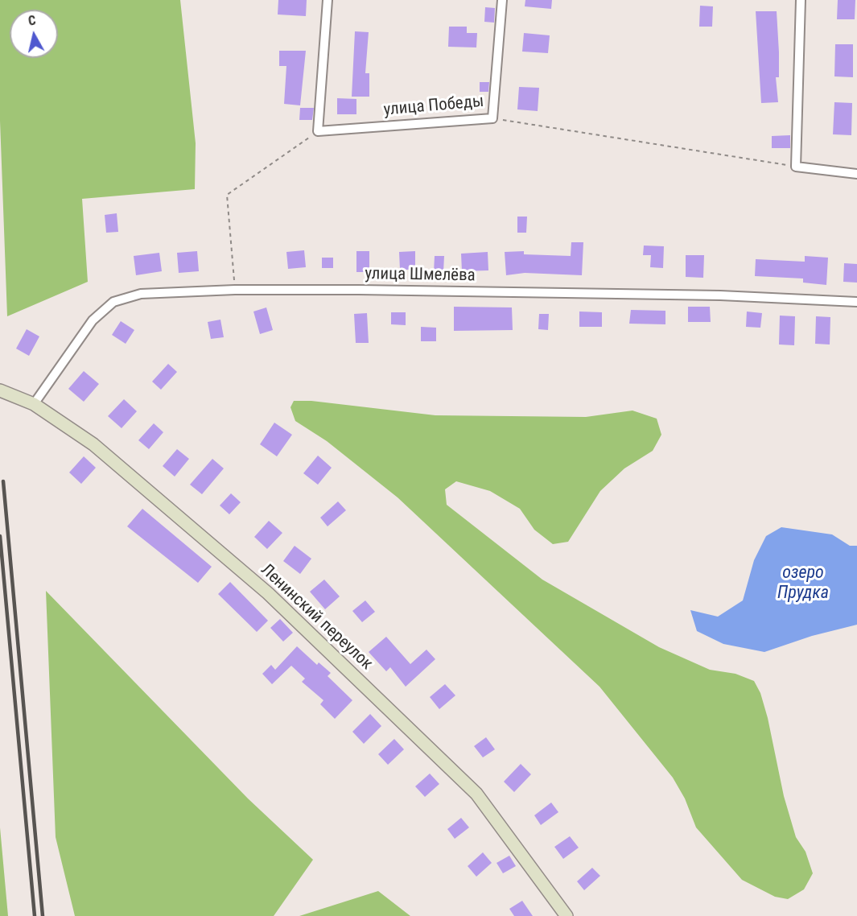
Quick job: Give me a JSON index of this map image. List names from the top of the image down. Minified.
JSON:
{"streets":{"main road":["Ленинский переулок"],"street":["улица Победы","улица Шмелёва"]},"crossings":[["улица Шмелёва","Ленинский переулок"]],"water":["озеро Прудка"],"north":"top"}
